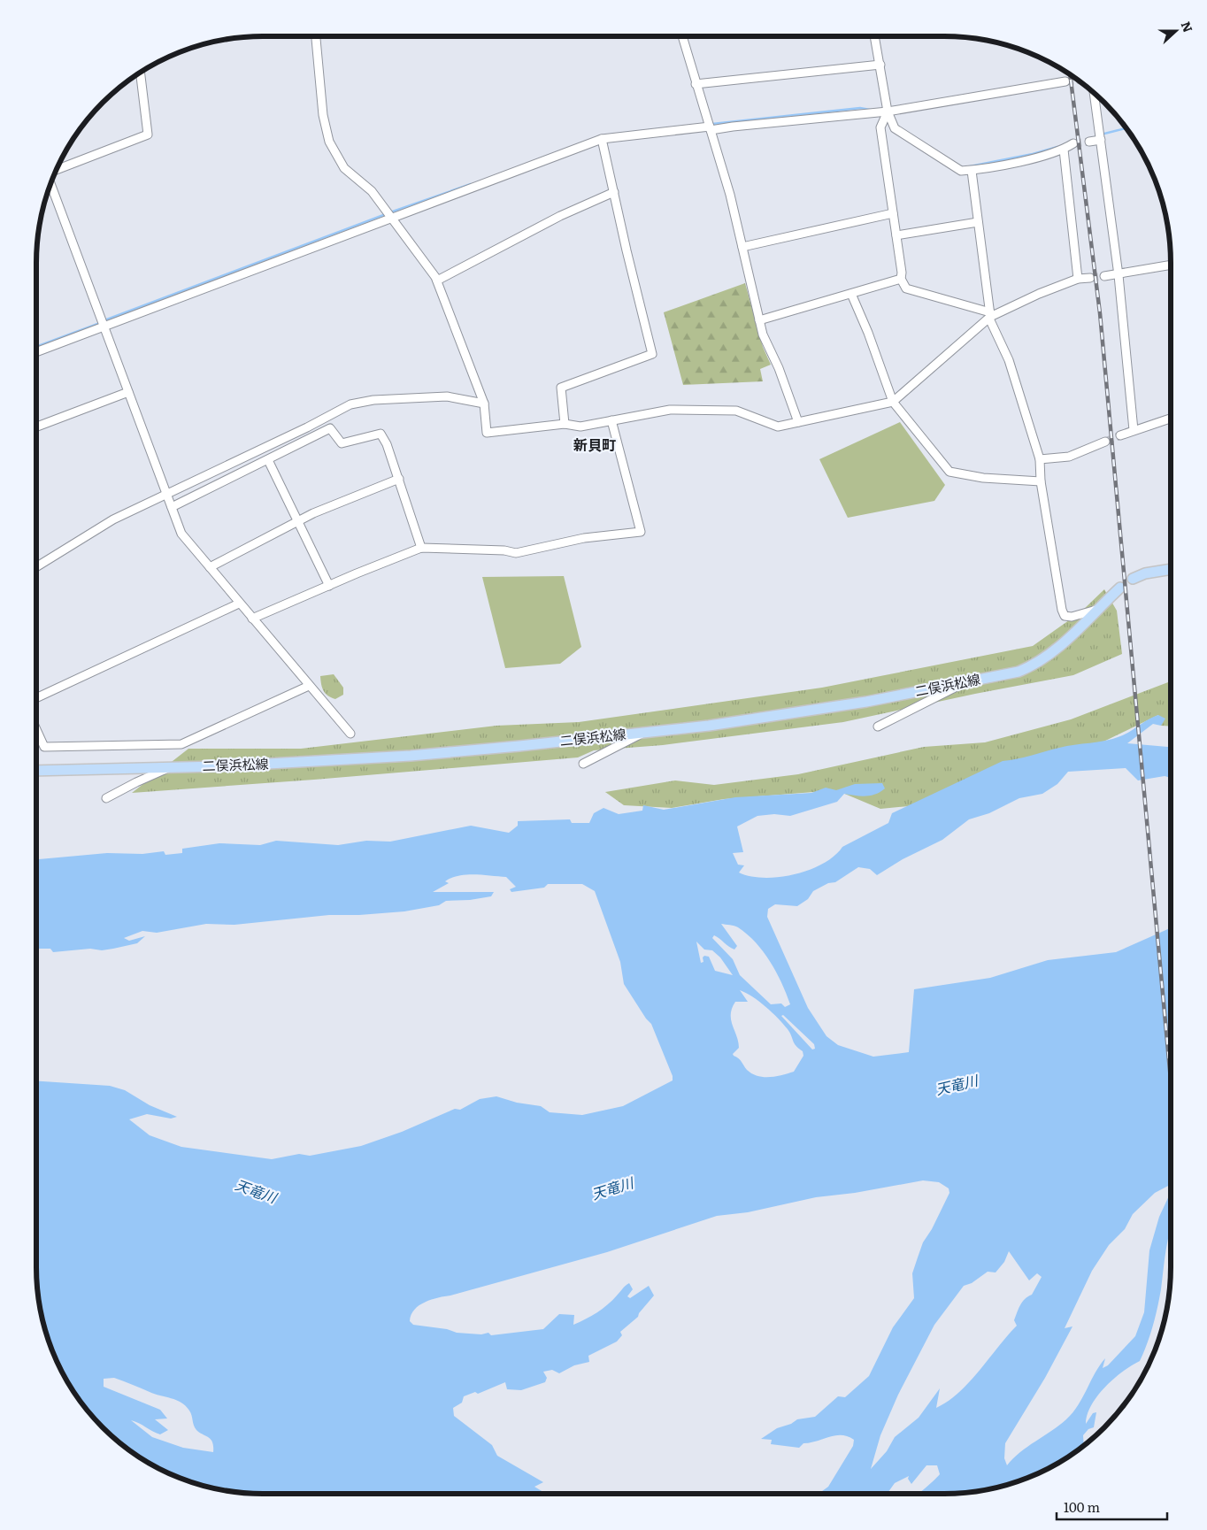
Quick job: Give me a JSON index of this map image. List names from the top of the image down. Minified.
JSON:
{"streets":{"main road":["二俣浜松線"]},"districts":["新貝町"],"water":["天竜川"],"scale_bar":"100 m","north":"right"}
